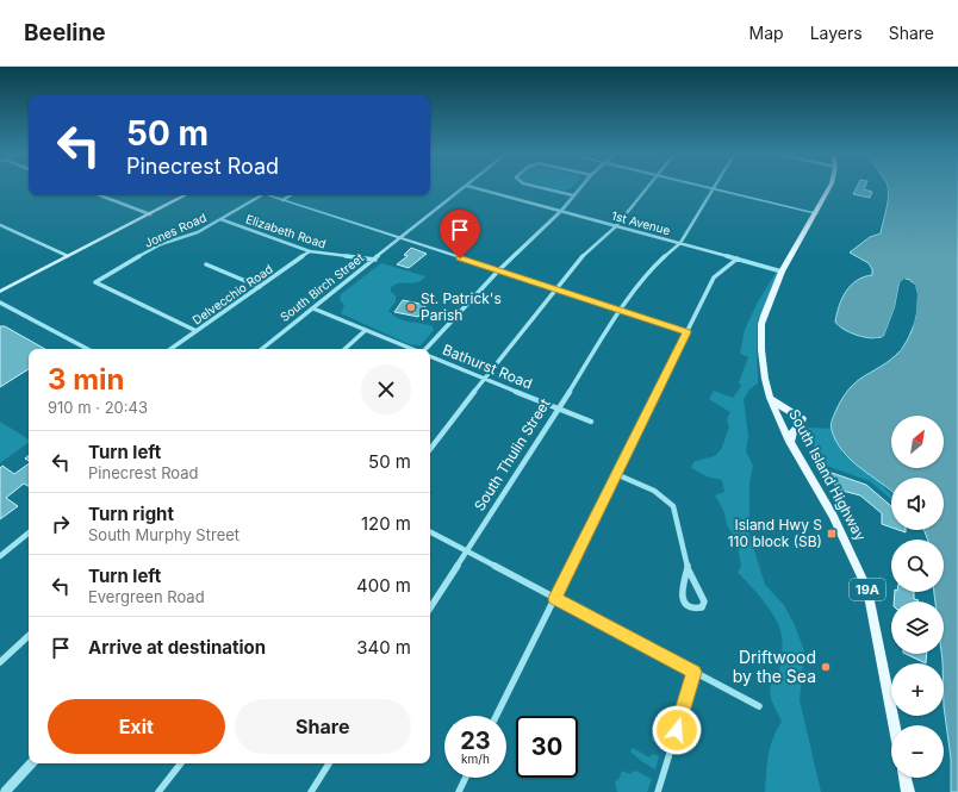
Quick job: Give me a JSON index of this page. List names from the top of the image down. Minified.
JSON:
{"streets":{"main road":["South Island Highway","19A"],"street":["1st Avenue","Jones Road","Elizabeth Road","South Birch Street","Delvecchio Road","Bathurst Road","South Thulin Street"]},"crossings":[["1st Avenue","South Thulin Street"],["1st Avenue","South Island Highway"],["1st Avenue","19A"],["Jones Road","Elizabeth Road"],["Jones Road","Delvecchio Road"],["Elizabeth Road","South Birch Street"],["Elizabeth Road","Delvecchio Road"],["South Birch Street","Bathurst Road"],["Bathurst Road","South Thulin Street"],["South Island Highway","19A"]],"places":{"other":["St. Patrick's Parish","Driftwood by the Sea"],"transit":["Island Hwy S 110 block (SB)"]},"north":"top right","page":{"header":"Beeline","nav":["Map","Layers","Share"],"turn":["50 m","Pinecrest Road"],"heading":["3 min","910 m · 20:43"],"map_buttons":["+","−"],"list":[{"name":"Turn left","note":"Pinecrest Road","value":"50 m"},{"name":"Turn right","note":"South Murphy Street","value":"120 m"},{"name":"Turn left","note":"Evergreen Road","value":"400 m"},{"name":"Arrive at destination","value":"340 m"}],"buttons":["Exit","Share"],"speed":"23 km/h","limit":"30"}}
